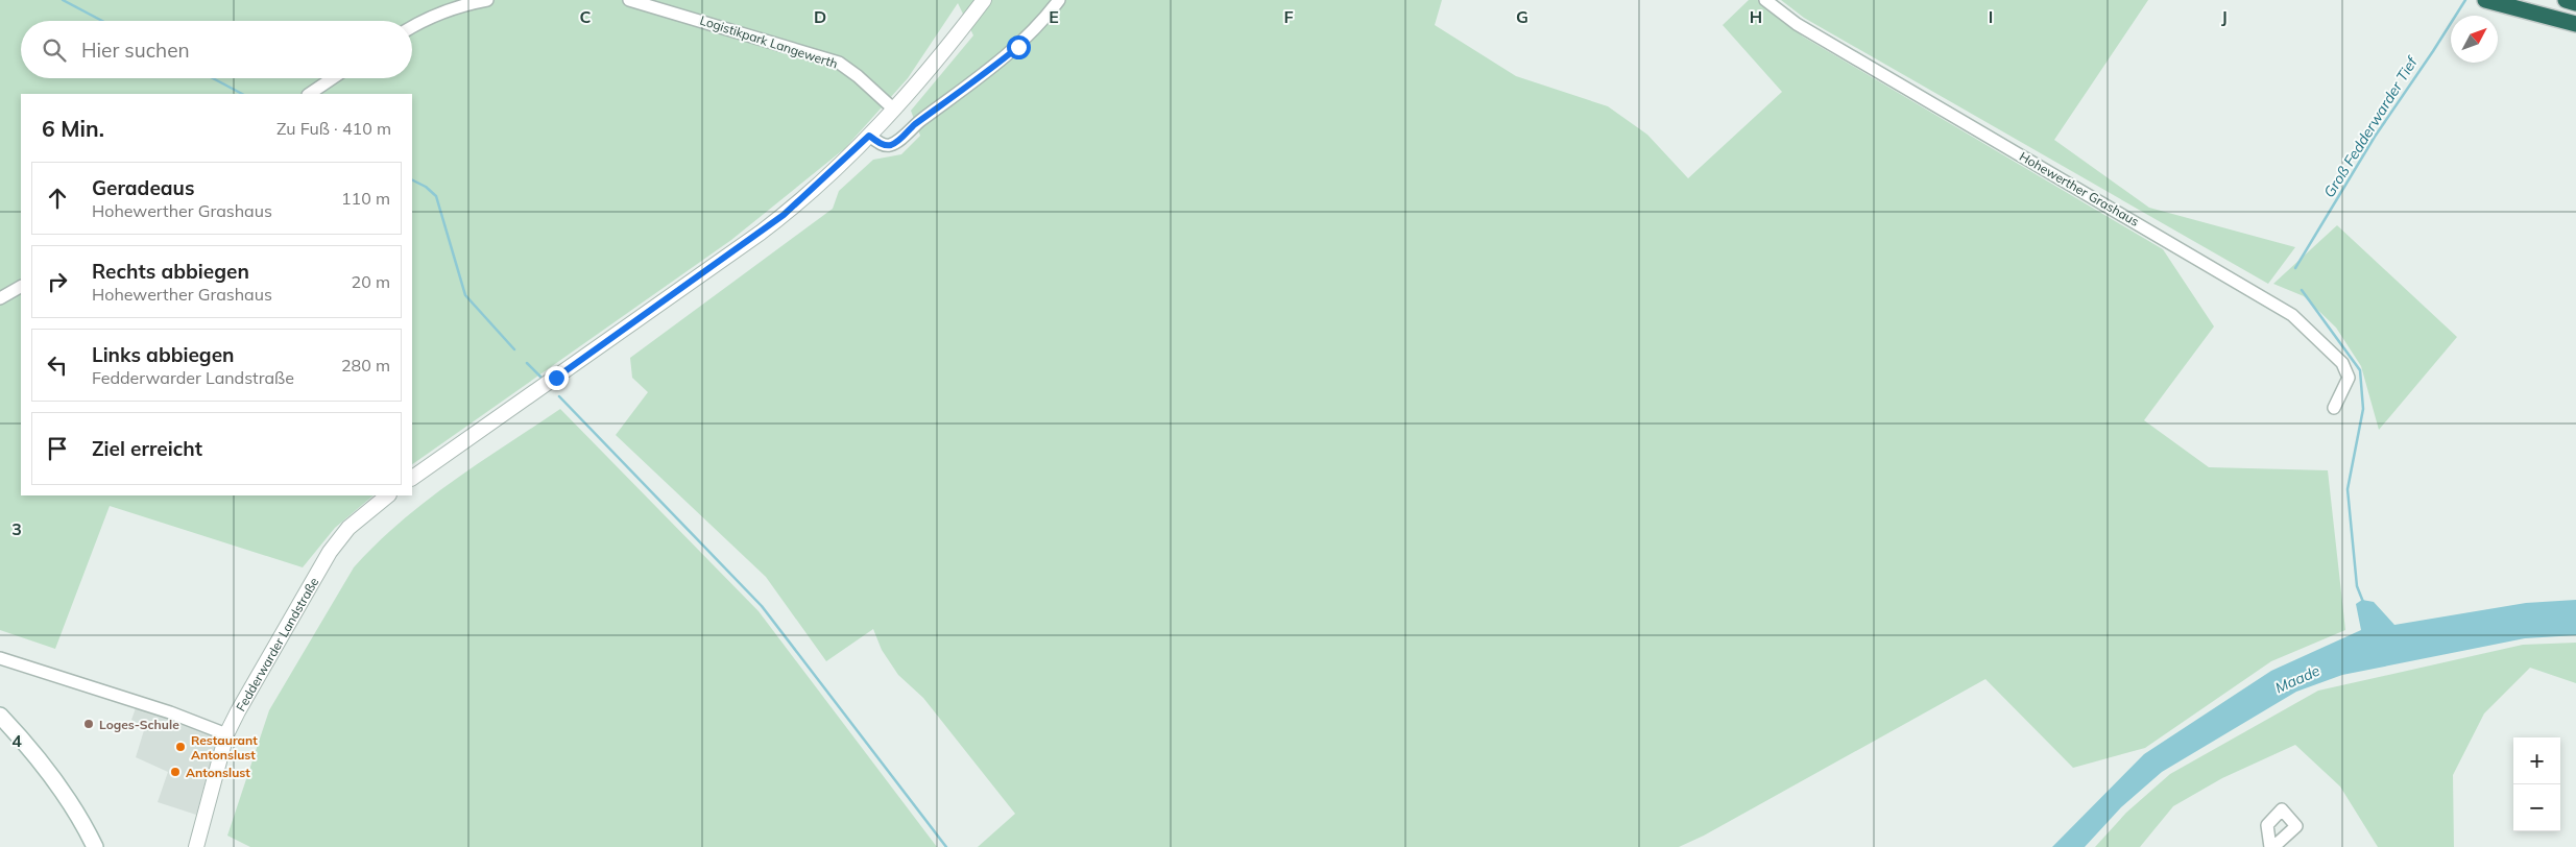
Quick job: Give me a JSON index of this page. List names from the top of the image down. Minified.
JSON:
{"streets":{"street":["Logistikpark Langewerth","Hohewerther Grashaus","Fedderwarder Landstraße"]},"water":["Groß Fedderwarder Tief","Maade"],"places":["Loges-Schule","Restaurant Antonslust","Antonslust"],"north":"top right","page":{"search":"Hier suchen","heading":["6 Min.","Zu Fuß · 410 m"],"list":[["Geradeaus","Hohewerther Grashaus","110 m"],["Rechts abbiegen","Hohewerther Grashaus","20 m"],["Links abbiegen","Fedderwarder Landstraße","280 m"],"Ziel erreicht"],"map_buttons":["+","−"]},"grid":{"columns":["C","D","E","F","G","H","I","J"],"rows":["3","4"]}}
